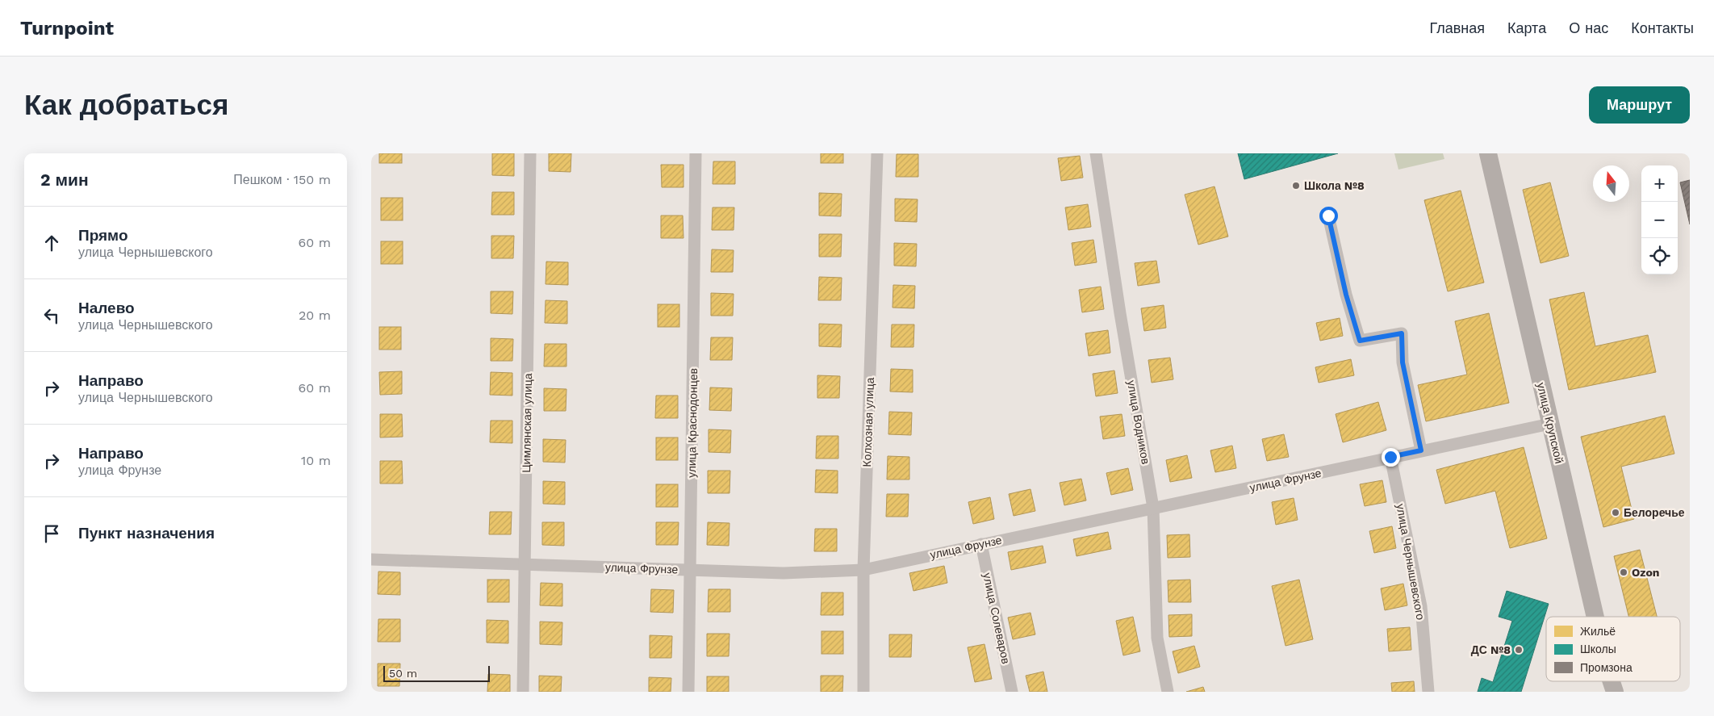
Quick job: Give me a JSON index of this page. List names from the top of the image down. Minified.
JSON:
{"streets":{"street":["Колхозная улица","улица Водников","Цимлянская улица","улица Краснодонцев","улица Крупской","улица Фрунзе","улица Чернышевского","улица Солеваров"]},"crossings":[["Колхозная улица","улица Фрунзе"],["улица Водников","улица Фрунзе"],["Цимлянская улица","улица Фрунзе"],["улица Краснодонцев","улица Фрунзе"],["улица Крупской","улица Фрунзе"],["улица Фрунзе","улица Чернышевского"],["улица Фрунзе","улица Солеваров"]],"places":["Школа №8","Белоречье","Ozon","ДС №8"],"legend":["Жильё","Школы","Промзона"],"scale_bar":"50 m","north":"top","page":{"header":"Turnpoint","nav":["Главная","Карта","О нас","Контакты"],"buttons":"Маршрут","title":"Как добраться","heading":["2 мин","Пешком · 150 m"],"map_buttons":["+","−"],"list":[["Прямо","улица Чернышевского","60 m"],["Налево","улица Чернышевского","20 m"],["Направо","улица Чернышевского","60 m"],["Направо","улица Фрунзе","10 m"],"Пункт назначения"],"scale":"50 m"}}
